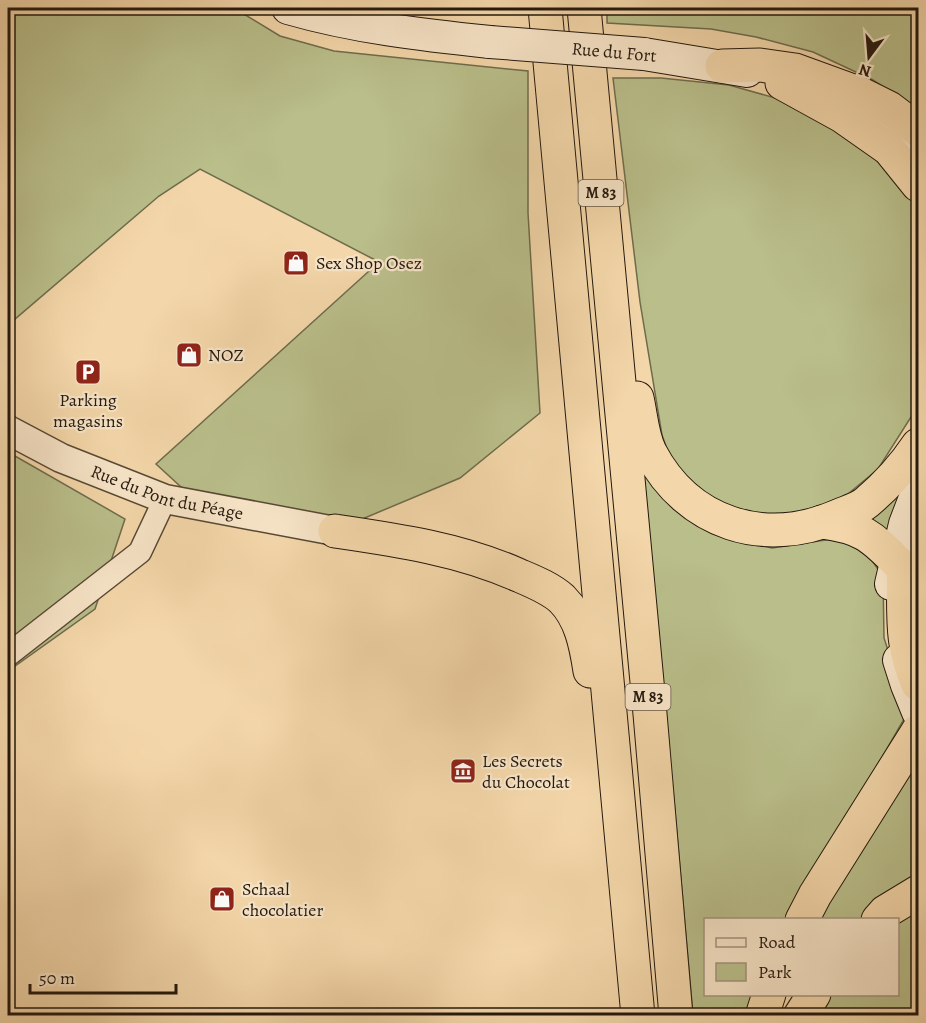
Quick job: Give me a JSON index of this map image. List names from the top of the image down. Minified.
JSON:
{"streets":{"highway":["M 83"],"main road":["Rue du Fort"],"street":["Rue du Pont du Péage"]},"places":{"shop":["Sex Shop Osez","NOZ","Schaal chocolatier"],"parking":["Parking magasins"],"museum":["Les Secrets du Chocolat"]},"legend":["Road","Park"],"scale_bar":"50 m","north":"bottom"}
